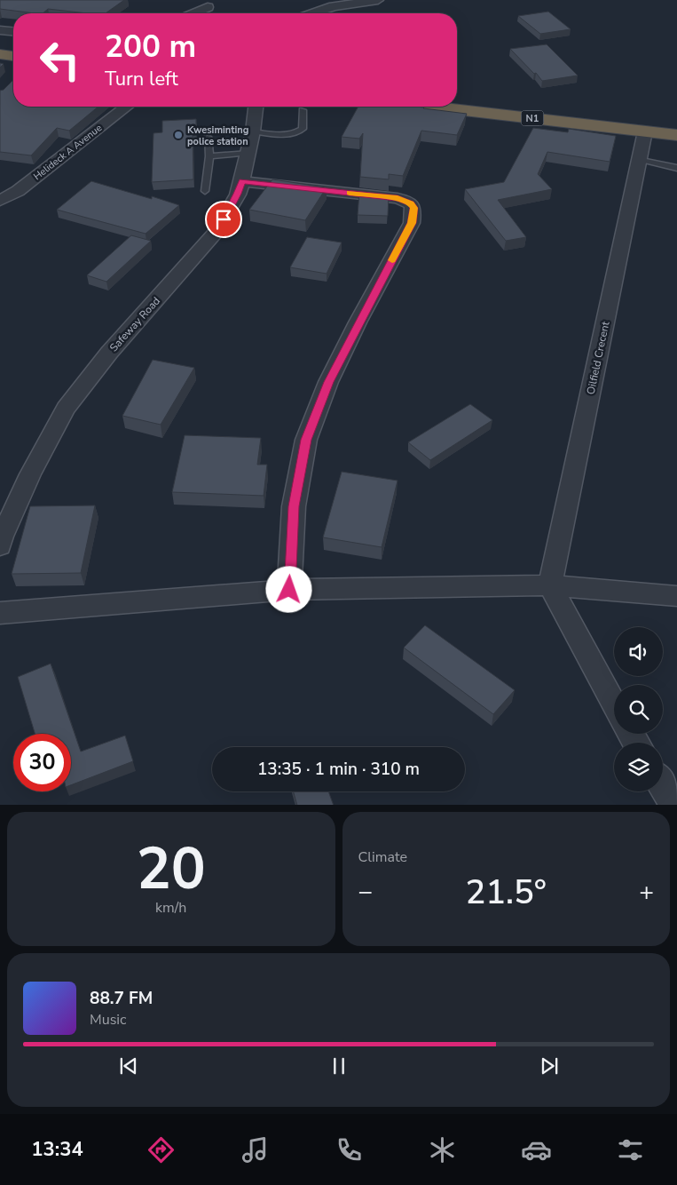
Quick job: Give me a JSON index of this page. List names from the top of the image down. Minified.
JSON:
{"streets":{"highway":["N1"],"street":["Helideck A Avenue","Safeway Road","Oilfield Crecent"]},"crossings":[["N1","Oilfield Crecent"]],"places":["Kwesiminting police station"],"page":{"turn":["200 m","Turn left"],"limit":"30","trip":"13:35 · 1 min · 310 m","tile":[["20","km/h"],"Climate"],"heat":["−","21.5°","+"],"song":["88.7 FM","Music"],"tabs":"13:34"}}
